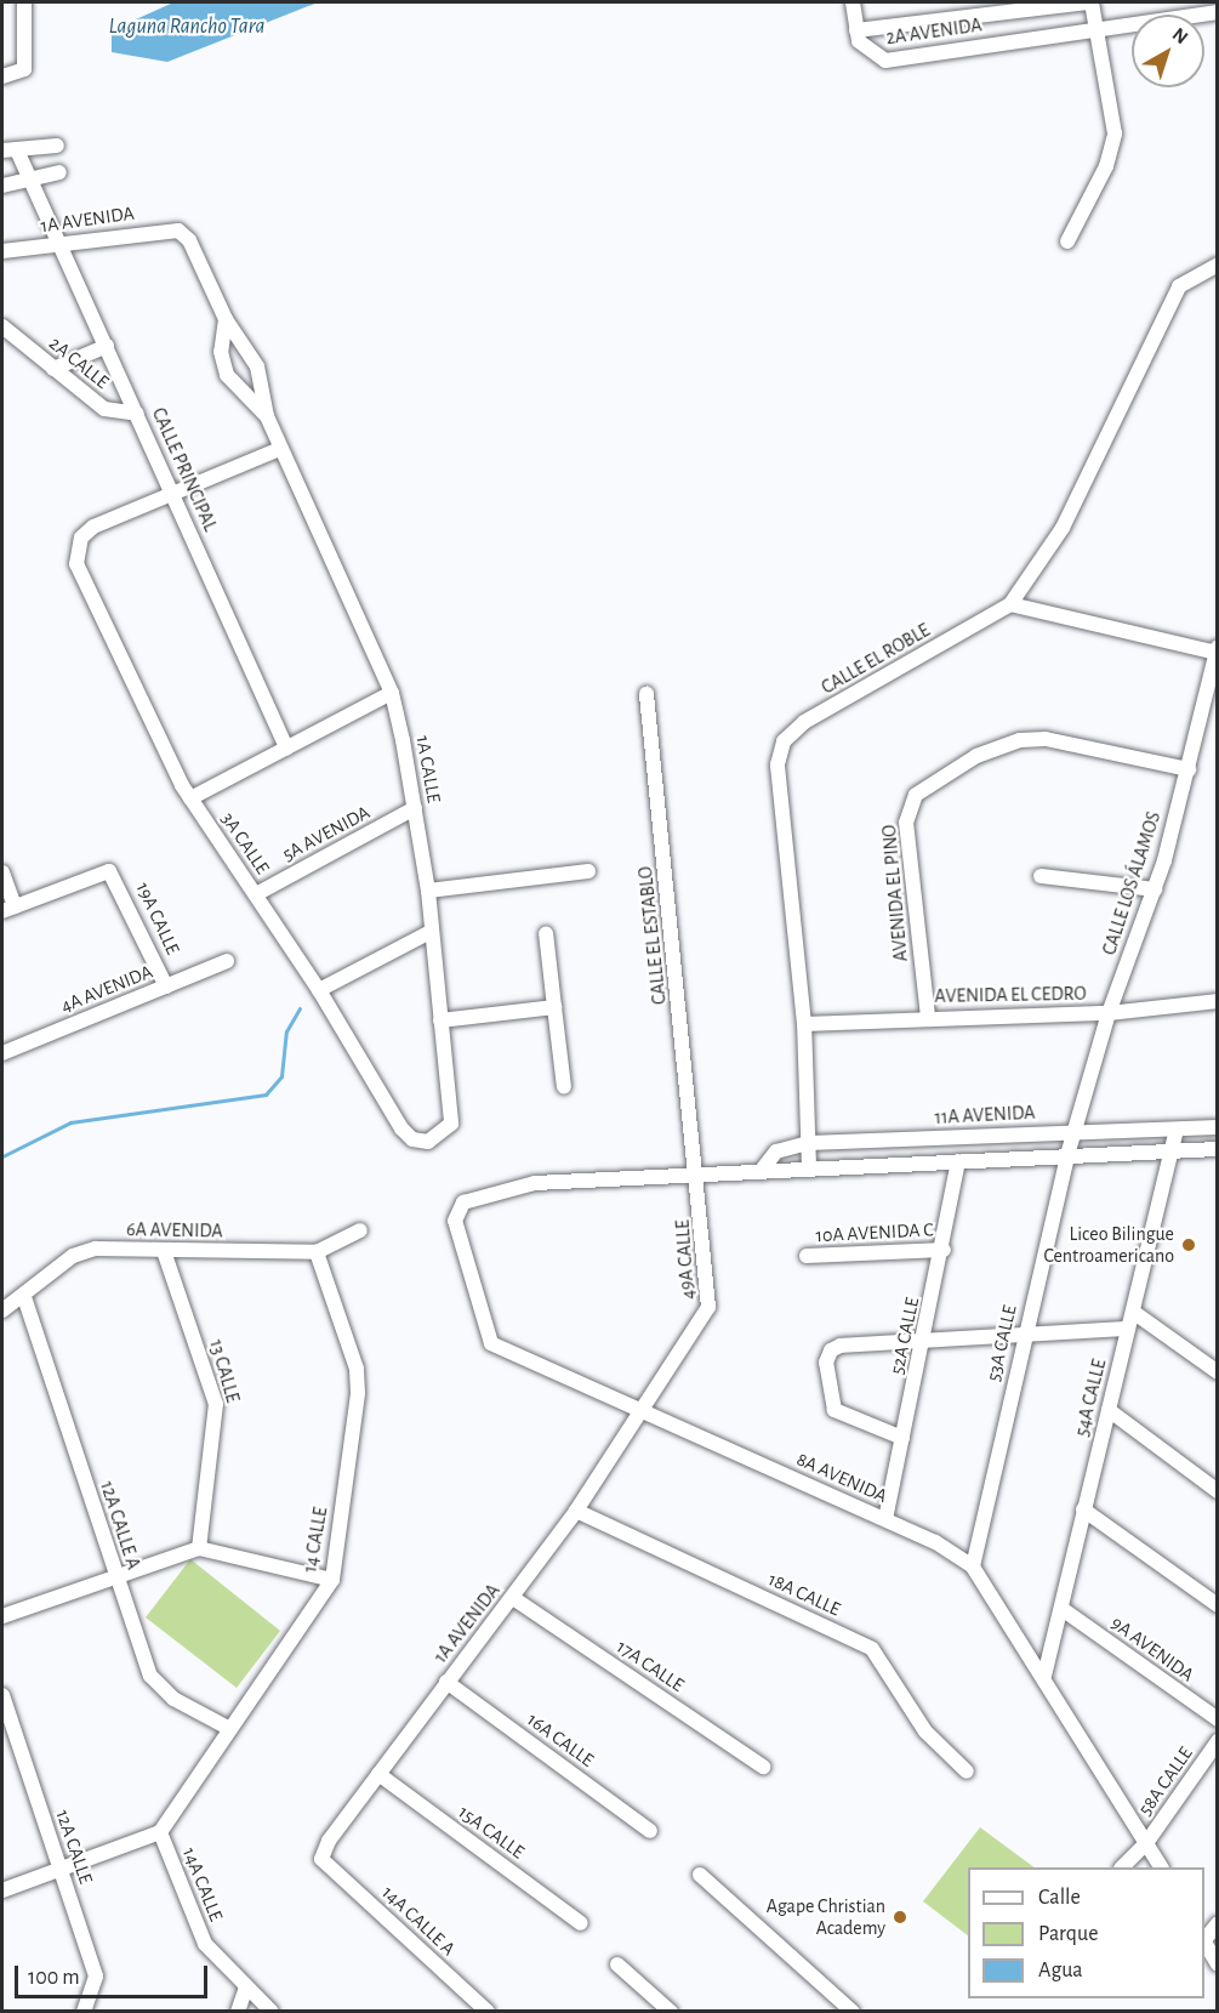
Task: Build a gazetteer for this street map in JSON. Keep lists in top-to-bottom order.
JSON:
{
  "streets": {
    "street": [
      "2A AVENIDA",
      "1A AVENIDA",
      "2A CALLE",
      "CALLE PRINCIPAL",
      "CALLE EL ROBLE",
      "1A CALLE",
      "5A AVENIDA",
      "3A CALLE",
      "CALLE LOS ÁLAMOS",
      "AVENIDA EL PINO",
      "19A CALLE",
      "CALLE EL ESTABLO",
      "4A AVENIDA",
      "AVENIDA EL CEDRO",
      "11A AVENIDA",
      "6A AVENIDA",
      "10A AVENIDA C",
      "49A CALLE",
      "52A CALLE",
      "53A CALLE",
      "13 CALLE",
      "54A CALLE",
      "8A AVENIDA",
      "12A CALLE A",
      "14 CALLE",
      "18A CALLE",
      "9A AVENIDA",
      "17A CALLE",
      "16A CALLE",
      "58A CALLE",
      "15A CALLE",
      "12A CALLE",
      "14A CALLE",
      "14A CALLE A"
    ]
  },
  "crossings": [
    ["1A AVENIDA", "CALLE PRINCIPAL"],
    ["1A AVENIDA", "1A CALLE"],
    ["1A AVENIDA", "49A CALLE"],
    ["1A AVENIDA", "8A AVENIDA"],
    ["1A AVENIDA", "18A CALLE"],
    ["1A AVENIDA", "17A CALLE"],
    ["1A AVENIDA", "16A CALLE"],
    ["1A AVENIDA", "15A CALLE"],
    ["1A AVENIDA", "14A CALLE A"],
    ["2A CALLE", "CALLE PRINCIPAL"],
    ["CALLE PRINCIPAL", "3A CALLE"],
    ["CALLE EL ROBLE", "AVENIDA EL CEDRO"],
    ["CALLE EL ROBLE", "11A AVENIDA"],
    ["1A CALLE", "5A AVENIDA"],
    ["1A CALLE", "3A CALLE"],
    ["5A AVENIDA", "3A CALLE"],
    ["CALLE LOS ÁLAMOS", "AVENIDA EL PINO"],
    ["CALLE LOS ÁLAMOS", "AVENIDA EL CEDRO"],
    ["CALLE LOS ÁLAMOS", "11A AVENIDA"],
    ["CALLE LOS ÁLAMOS", "53A CALLE"],
    ["AVENIDA EL PINO", "AVENIDA EL CEDRO"],
    ["19A CALLE", "4A AVENIDA"],
    ["CALLE EL ESTABLO", "49A CALLE"],
    ["CALLE EL ESTABLO", "8A AVENIDA"],
    ["11A AVENIDA", "53A CALLE"],
    ["11A AVENIDA", "54A CALLE"],
    ["6A AVENIDA", "13 CALLE"],
    ["6A AVENIDA", "12A CALLE A"],
    ["6A AVENIDA", "14 CALLE"],
    ["10A AVENIDA C", "52A CALLE"],
    ["49A CALLE", "8A AVENIDA"],
    ["52A CALLE", "8A AVENIDA"],
    ["53A CALLE", "8A AVENIDA"],
    ["54A CALLE", "8A AVENIDA"],
    ["54A CALLE", "9A AVENIDA"],
    ["8A AVENIDA", "58A CALLE"],
    ["12A CALLE A", "14 CALLE"],
    ["14 CALLE", "14A CALLE"]
  ],
  "water": ["Laguna Rancho Tara"],
  "places": ["Liceo Bilingue Centroamericano", "Agape Christian Academy"],
  "legend": ["Calle", "Parque", "Agua"],
  "scale_bar": "100 m",
  "north": "top right"
}
